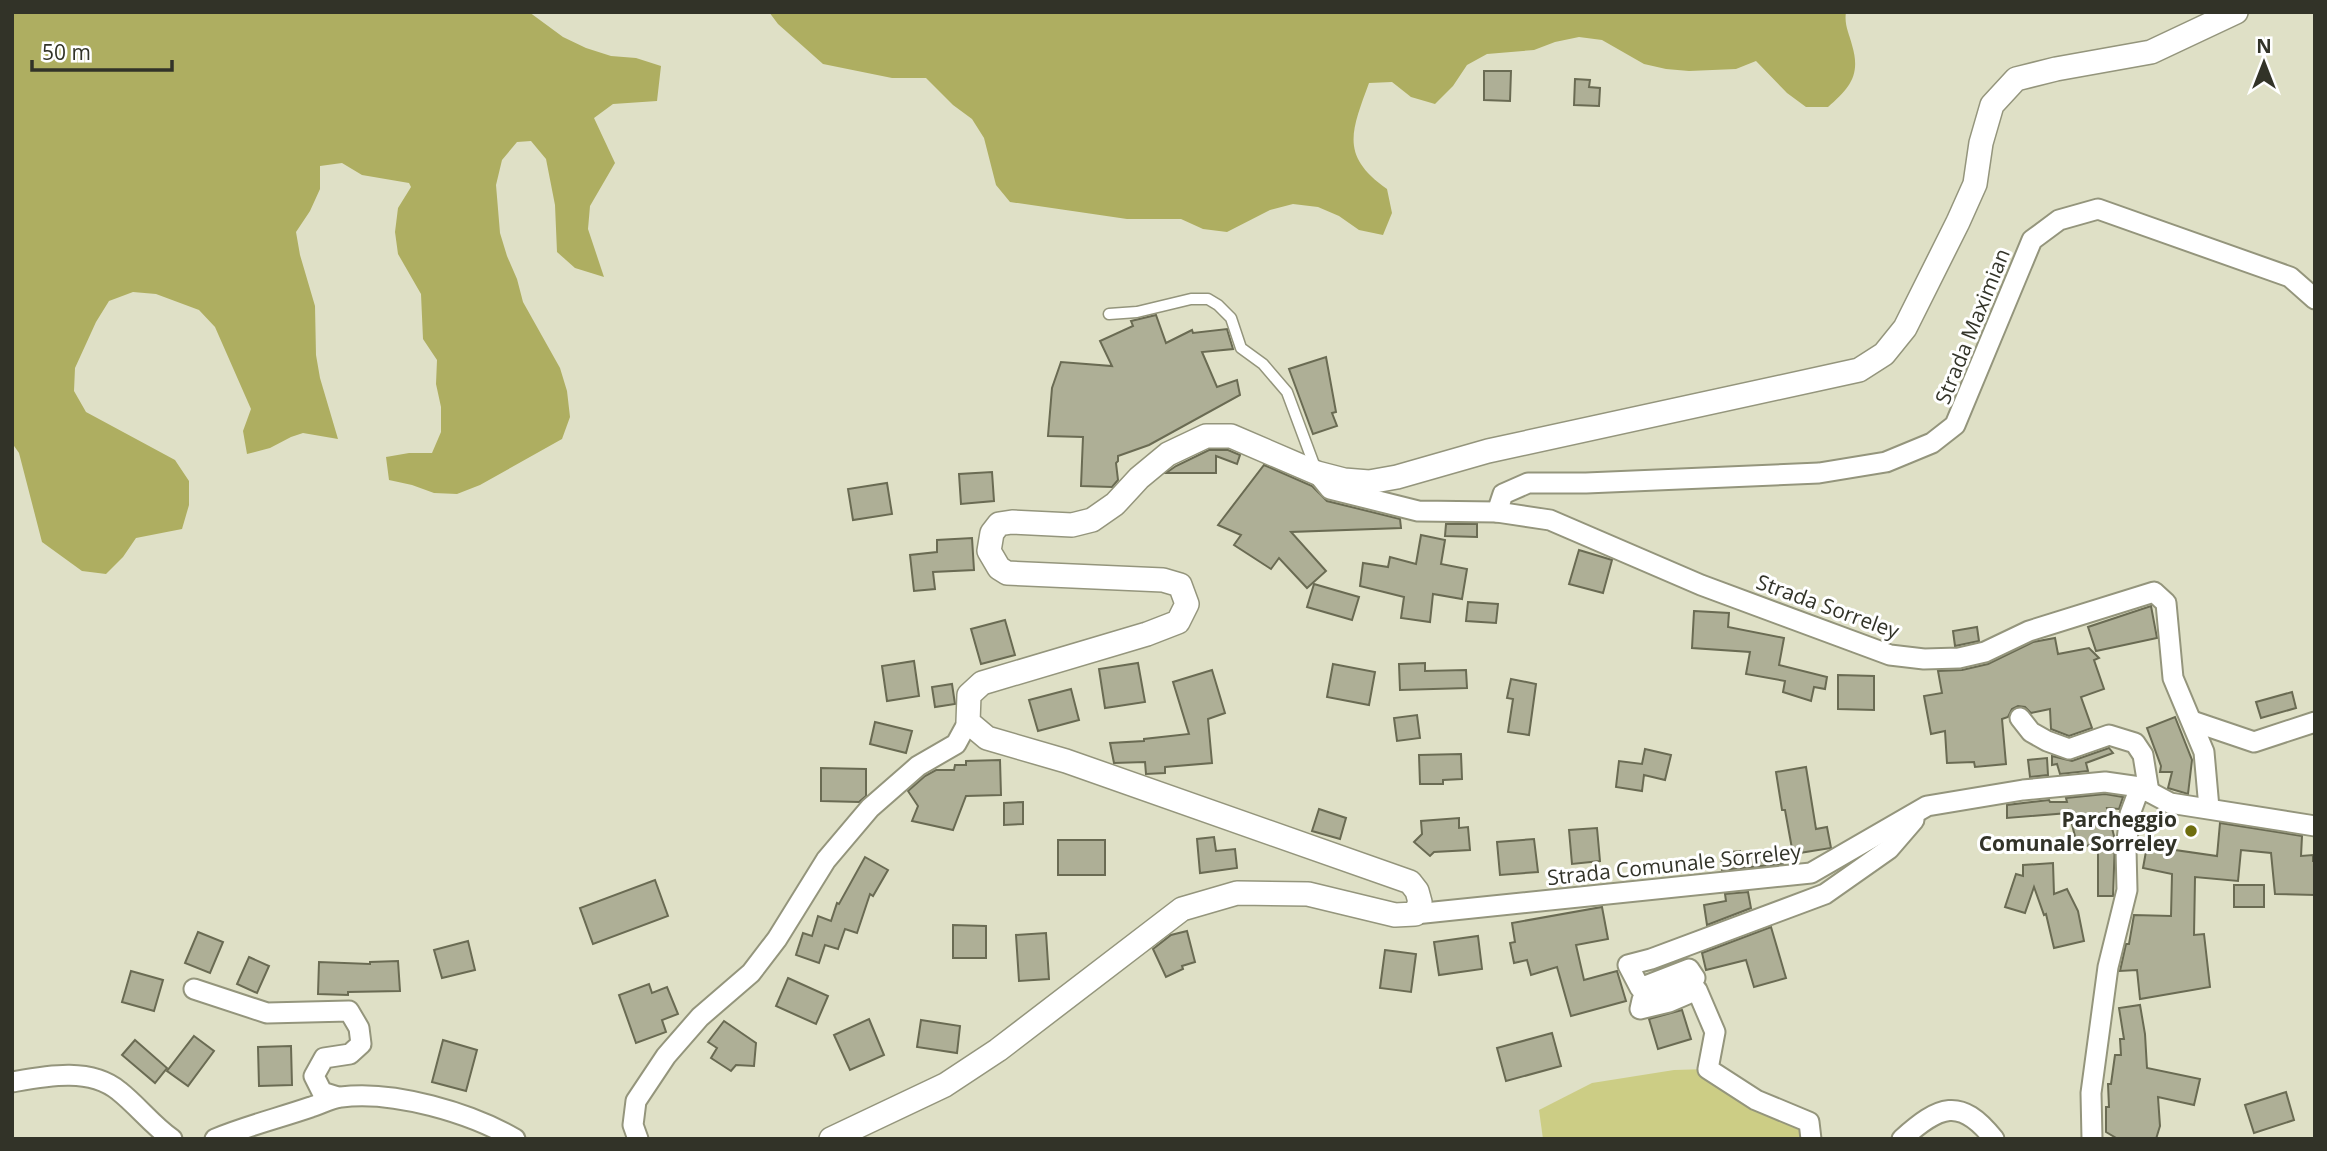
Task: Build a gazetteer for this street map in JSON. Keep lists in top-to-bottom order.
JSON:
{
  "streets": {
    "street": ["Strada Maximian", "Strada Sorreley", "Strada Comunale Sorreley"]
  },
  "crossings": [
    ["Strada Maximian", "Strada Sorreley"],
    ["Strada Sorreley", "Strada Comunale Sorreley"]
  ],
  "places": ["Parcheggio Comunale Sorreley"],
  "scale_bar": "50 m",
  "north": "top"
}
